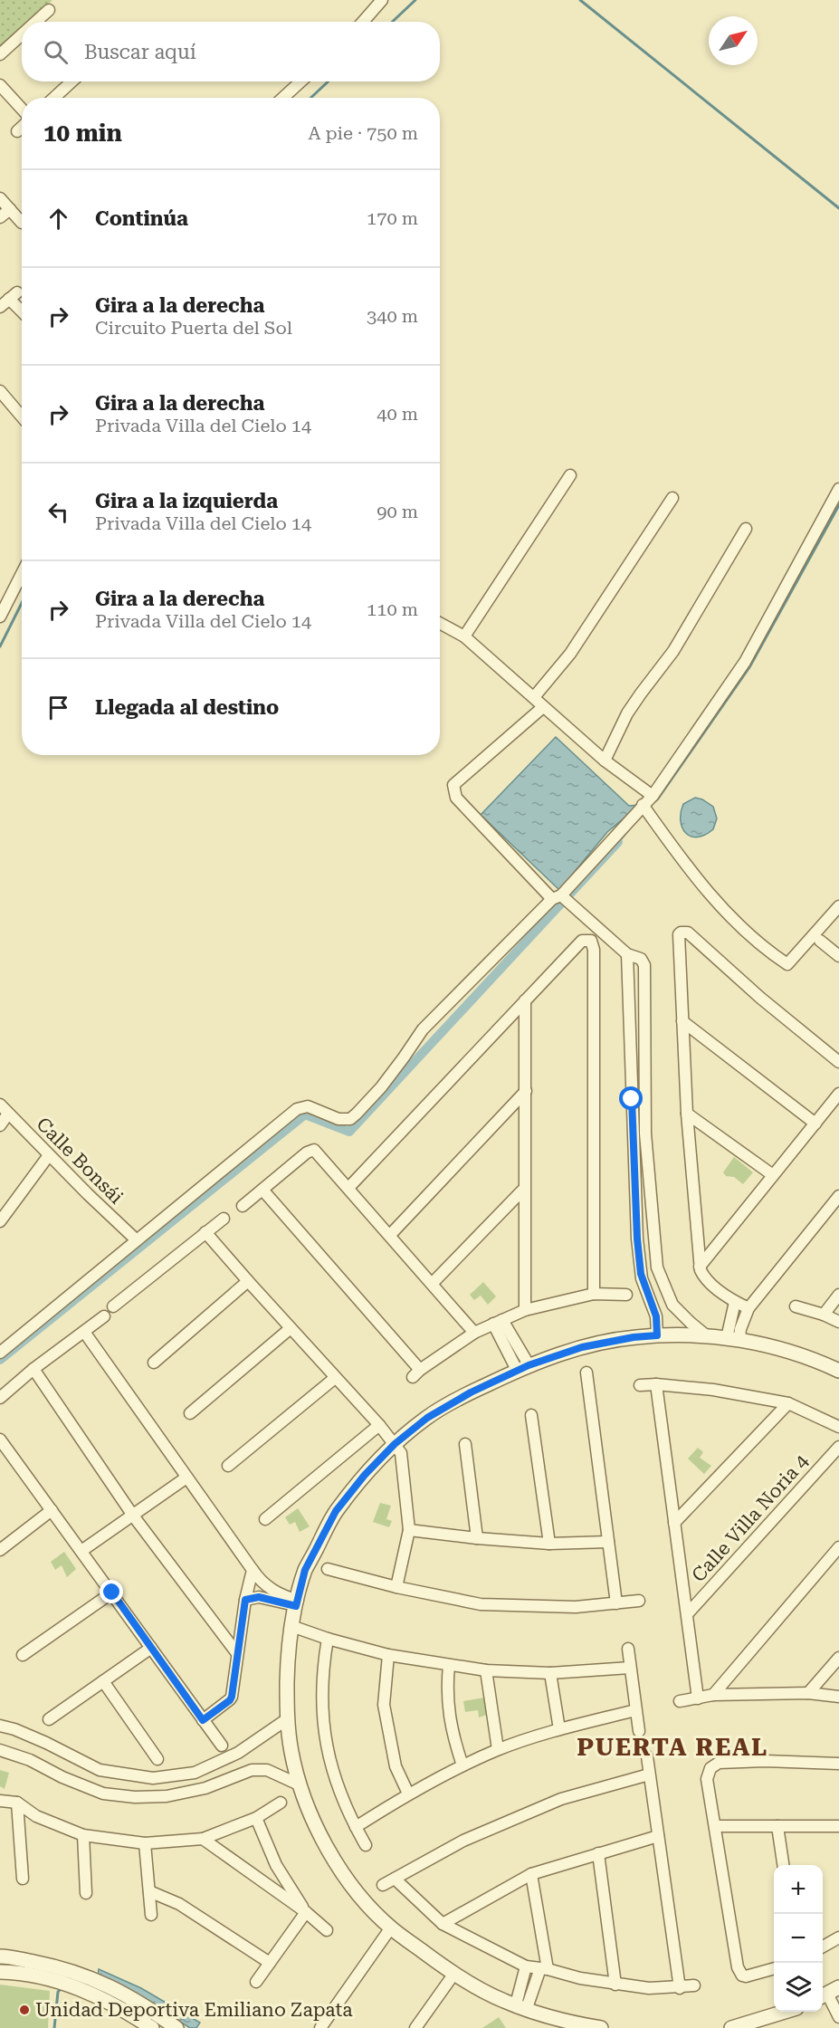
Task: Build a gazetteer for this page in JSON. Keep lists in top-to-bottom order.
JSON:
{
  "streets": {
    "street": ["Calle Bonsái", "Calle Villa Noria 4"]
  },
  "districts": ["PUERTA REAL"],
  "places": ["Unidad Deportiva Emiliano Zapata"],
  "north": "top right",
  "page": {
    "search": "Buscar aquí",
    "heading": ["10 min", "A pie · 750 m"],
    "list": [
      ["Continúa", "170 m"],
      ["Gira a la derecha", "Circuito Puerta del Sol", "340 m"],
      ["Gira a la derecha", "Privada Villa del Cielo 14", "40 m"],
      ["Gira a la izquierda", "Privada Villa del Cielo 14", "90 m"],
      ["Gira a la derecha", "Privada Villa del Cielo 14", "110 m"],
      "Llegada al destino"
    ],
    "map_buttons": ["+", "−"]
  }
}
